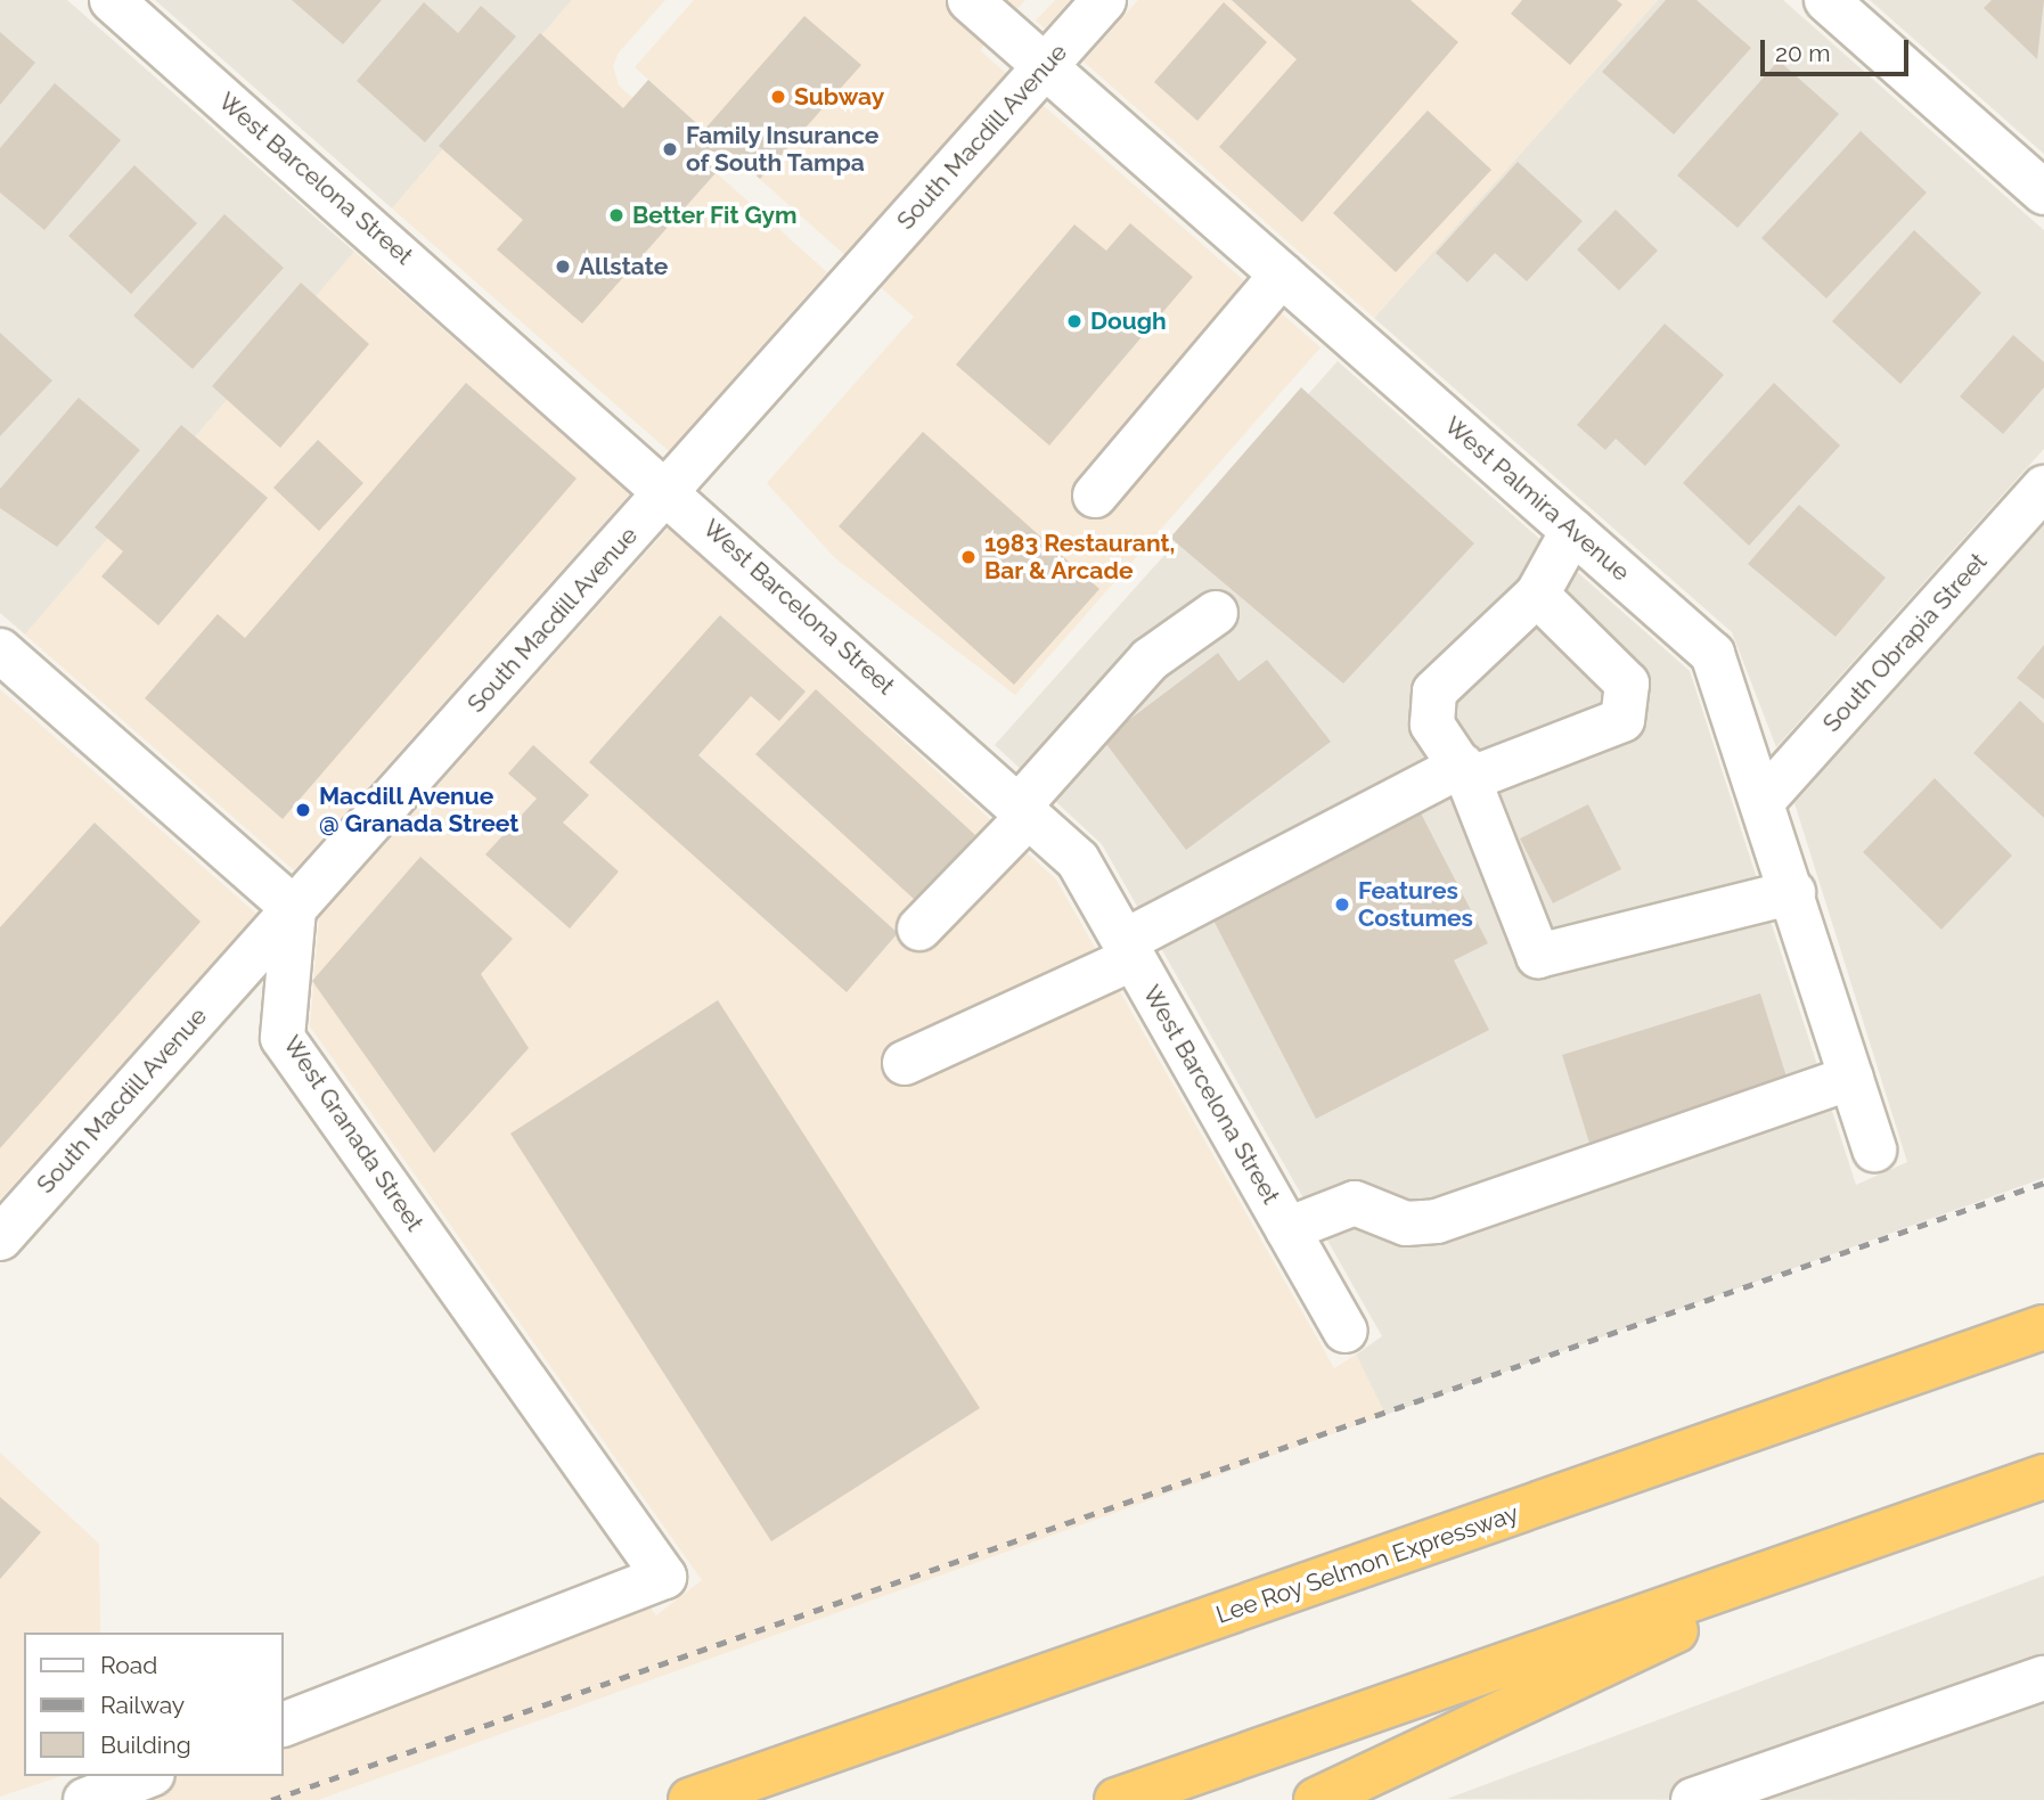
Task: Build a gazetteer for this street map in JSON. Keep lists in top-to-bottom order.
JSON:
{
  "streets": {
    "highway": ["Lee Roy Selmon Expressway"],
    "street": [
      "South Macdill Avenue",
      "West Barcelona Street",
      "West Palmira Avenue",
      "South Obrapia Street",
      "West Granada Street"
    ]
  },
  "crossings": [
    ["South Macdill Avenue", "West Barcelona Street"],
    ["South Macdill Avenue", "West Palmira Avenue"],
    ["South Macdill Avenue", "West Granada Street"],
    ["West Palmira Avenue", "South Obrapia Street"]
  ],
  "places": [
    "Subway",
    "Family Insurance of South Tampa",
    "Better Fit Gym",
    "Allstate",
    "Dough",
    "1983 Restaurant, Bar & Arcade",
    "Macdill Avenue @ Granada Street",
    "Features Costumes"
  ],
  "legend": ["Road", "Railway", "Building"],
  "scale_bar": "20 m"
}
